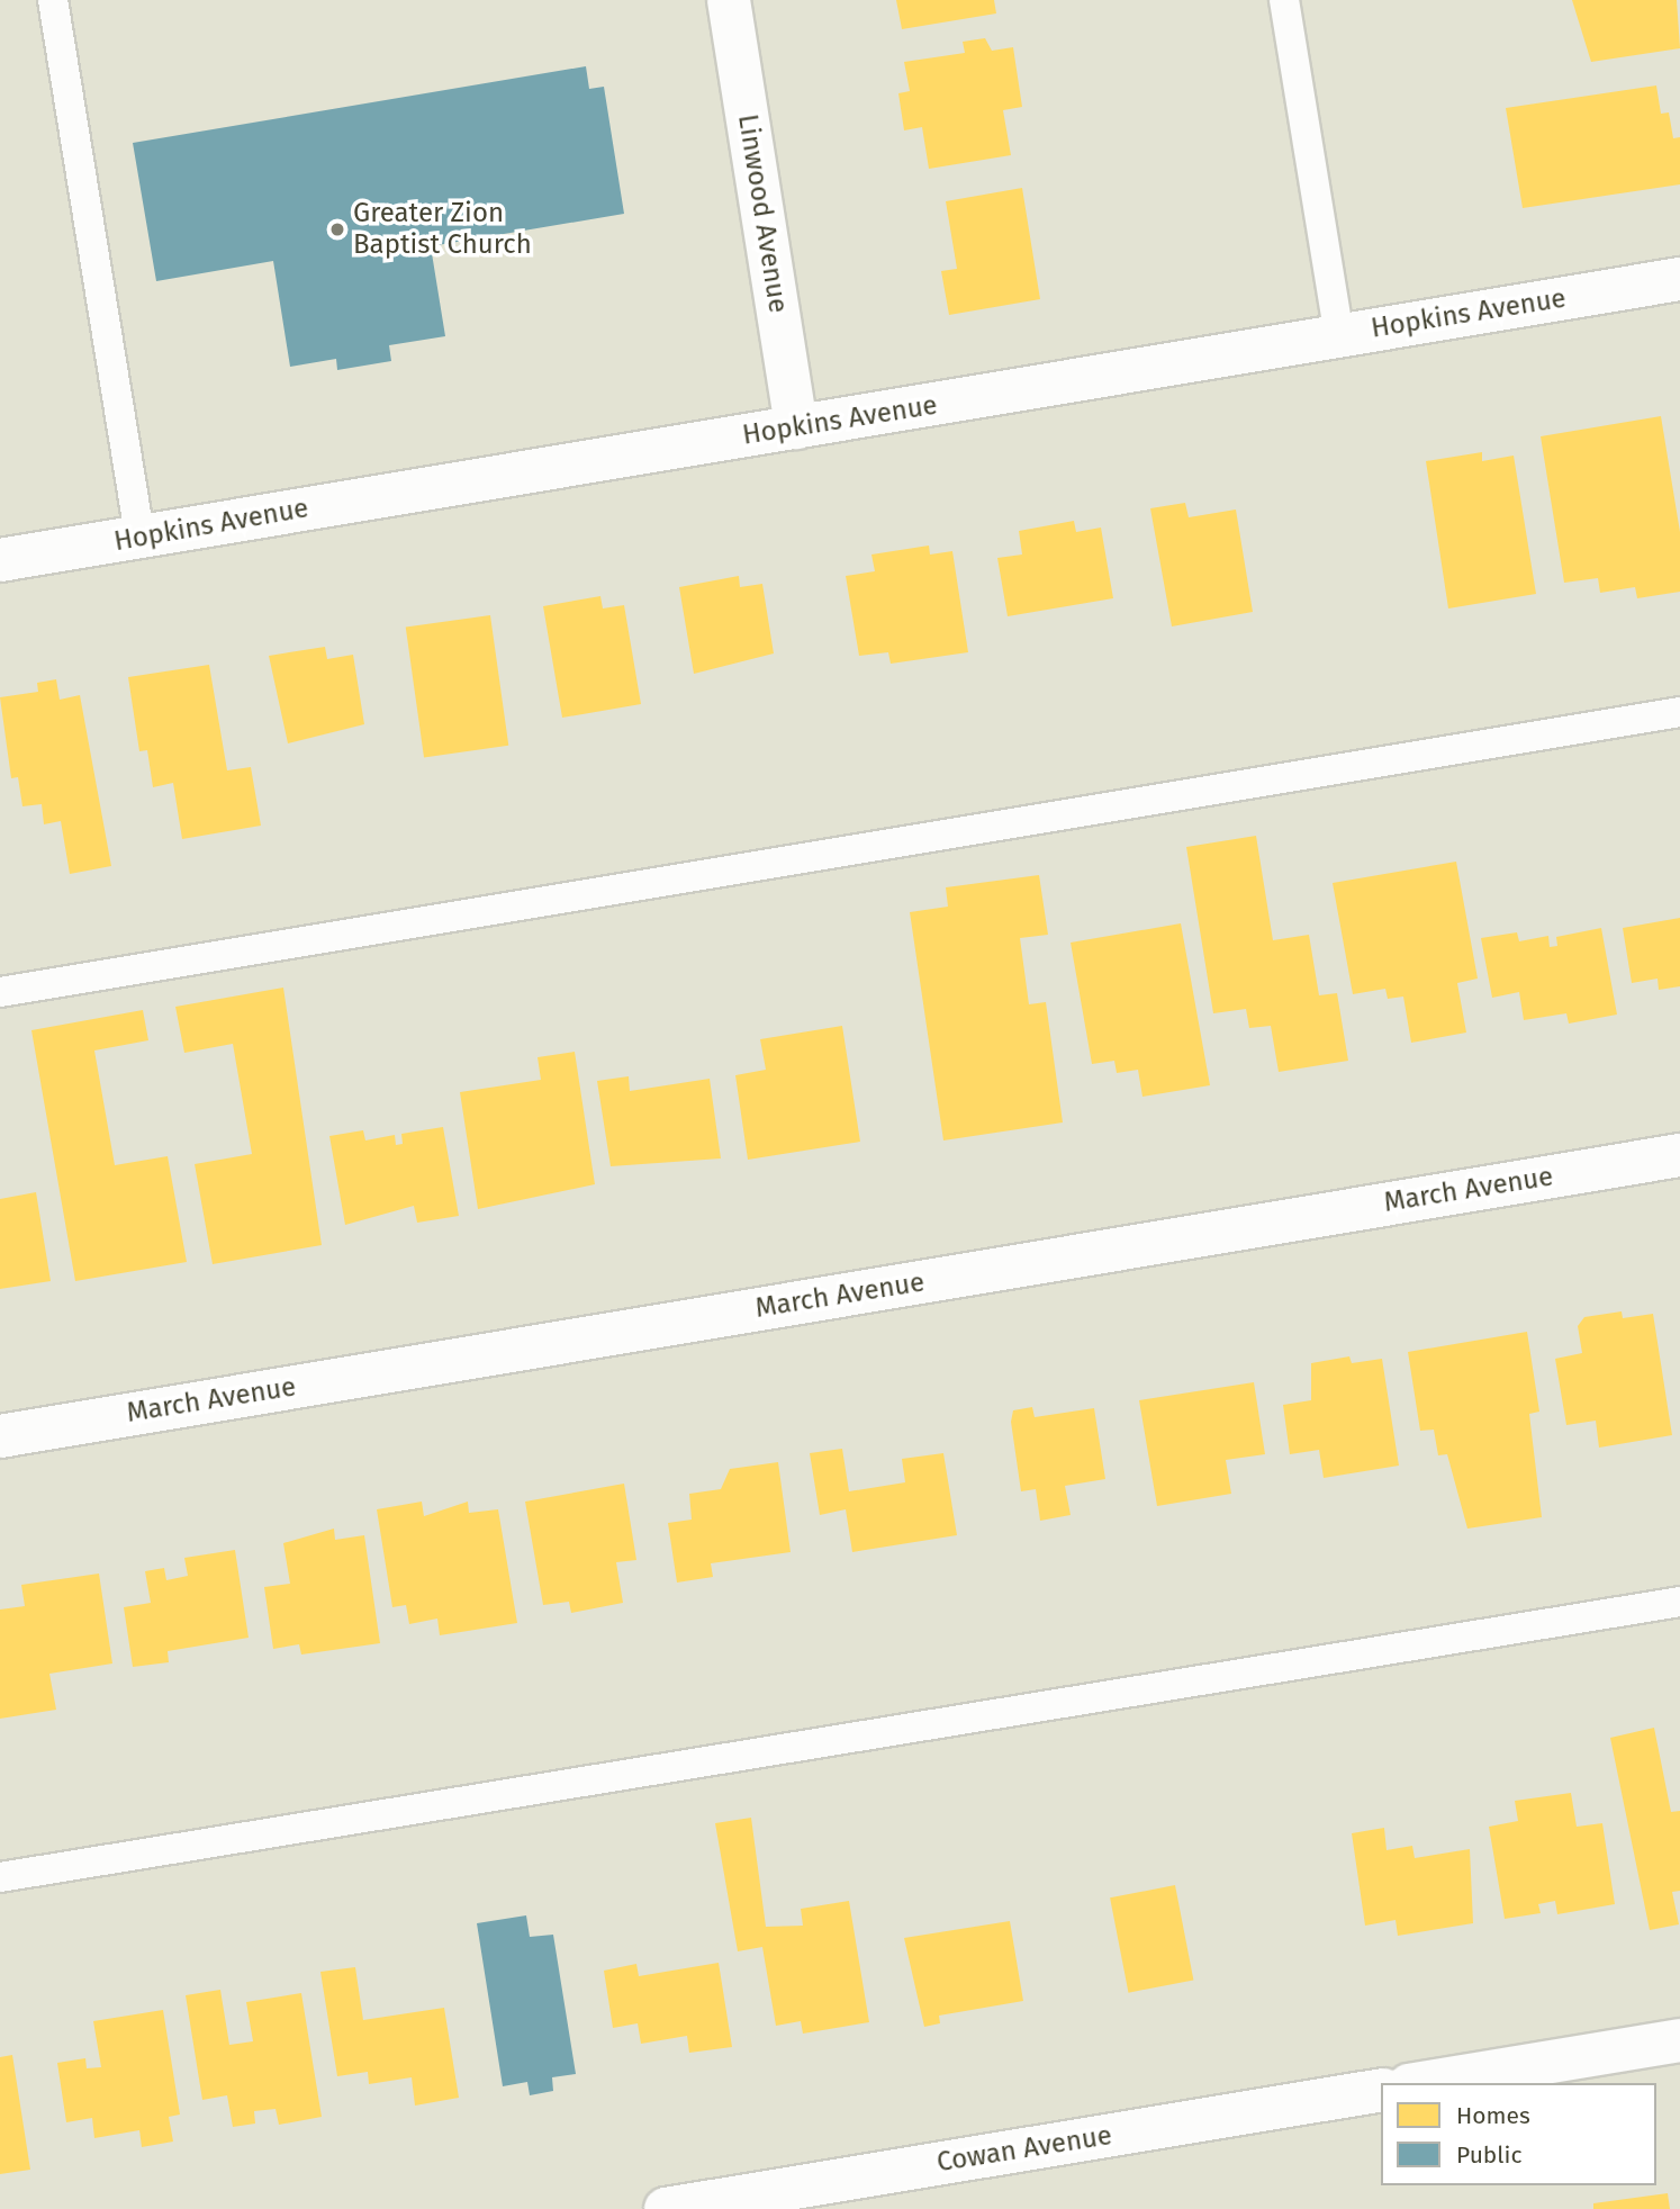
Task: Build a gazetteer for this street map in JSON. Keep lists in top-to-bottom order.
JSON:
{
  "streets": {
    "street": [
      "Linwood Avenue",
      "Hopkins Avenue",
      "March Avenue",
      "Cowan Avenue"
    ]
  },
  "crossings": [
    ["Linwood Avenue", "Hopkins Avenue"]
  ],
  "places": ["Greater Zion Baptist Church"],
  "legend": ["Homes", "Public"]
}
